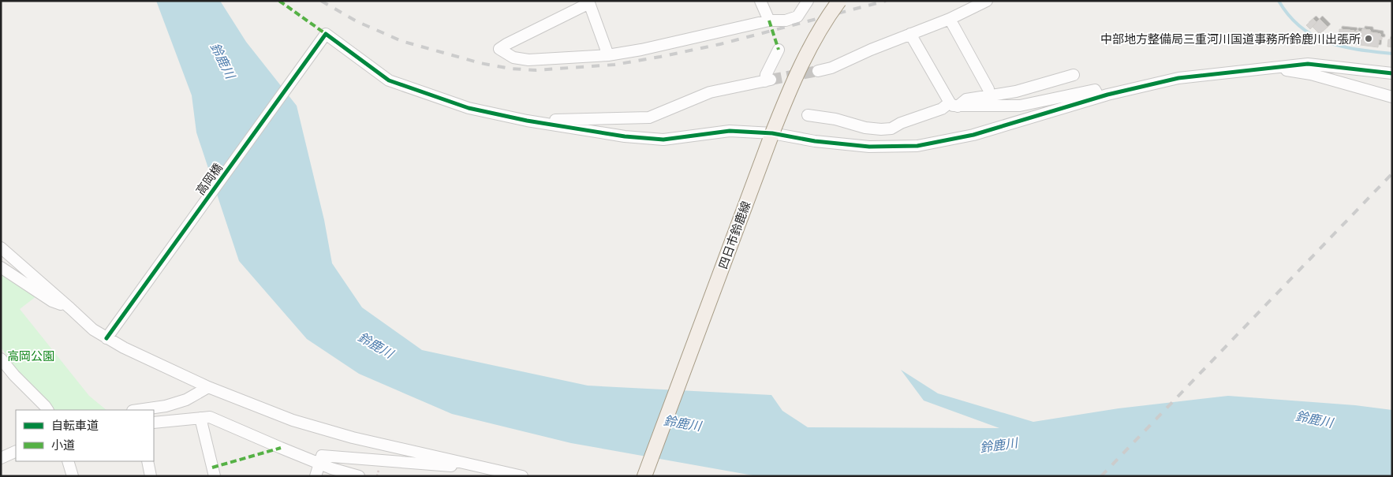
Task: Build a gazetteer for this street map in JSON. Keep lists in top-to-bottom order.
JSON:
{
  "streets": {
    "main road": ["四日市鈴鹿線"],
    "street": ["高岡橋"]
  },
  "water": ["鈴鹿川"],
  "parks": ["高岡公園"],
  "places": ["中部地方整備局三重河川国道事務所鈴鹿川出張所"],
  "legend": ["自転車道", "小道"]
}
